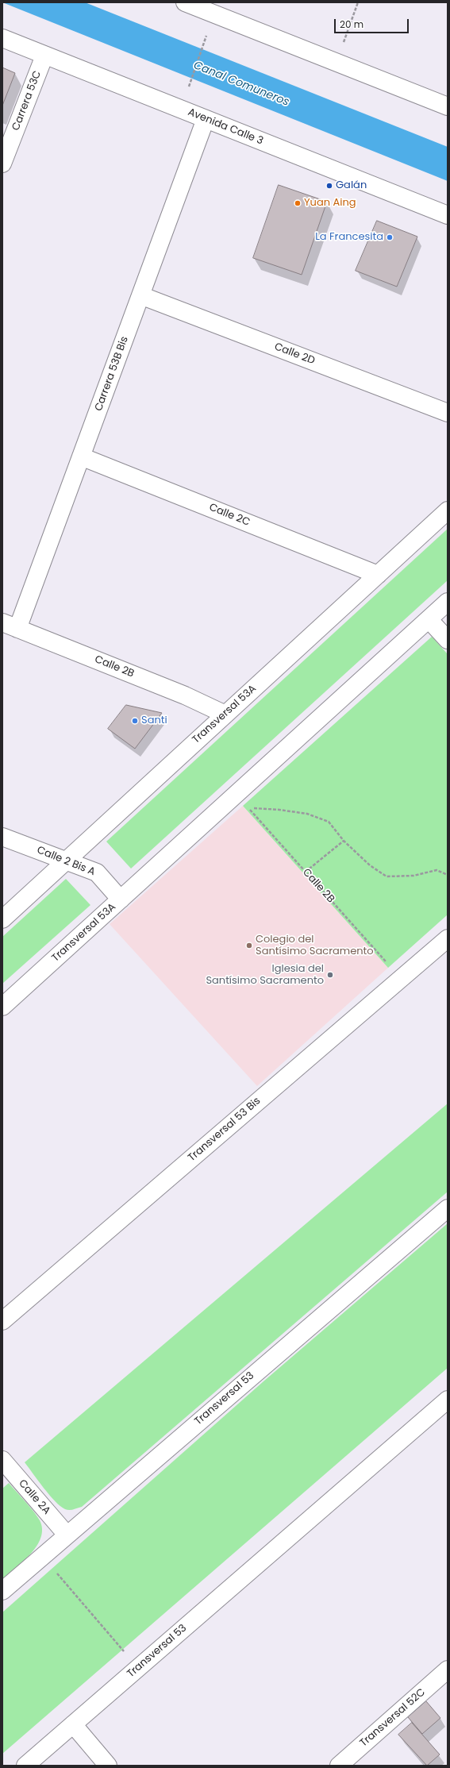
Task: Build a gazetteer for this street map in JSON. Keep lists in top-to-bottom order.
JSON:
{
  "streets": {
    "street": [
      "Carrera 53C",
      "Avenida Calle 3",
      "Calle 2D",
      "Carrera 53B Bis",
      "Calle 2C",
      "Calle 2B",
      "Transversal 53A",
      "Calle 2 Bis A",
      "Transversal 53 Bis",
      "Transversal 53",
      "Calle 2A",
      "Transversal 52C"
    ]
  },
  "crossings": [
    ["Carrera 53C", "Avenida Calle 3"],
    ["Avenida Calle 3", "Carrera 53B Bis"],
    ["Calle 2D", "Carrera 53B Bis"],
    ["Carrera 53B Bis", "Calle 2C"],
    ["Carrera 53B Bis", "Calle 2B"],
    ["Calle 2C", "Transversal 53A"],
    ["Calle 2B", "Transversal 53A"],
    ["Calle 2B", "Transversal 53 Bis"],
    ["Transversal 53A", "Calle 2 Bis A"],
    ["Transversal 53", "Calle 2A"]
  ],
  "water": ["Canal Comuneros"],
  "places": [
    "Galán",
    "Yuan Aing",
    "La Francesita",
    "Santi",
    "Colegio del Santísimo Sacramento",
    "Iglesia del Santísimo Sacramento"
  ],
  "scale_bar": "20 m"
}
